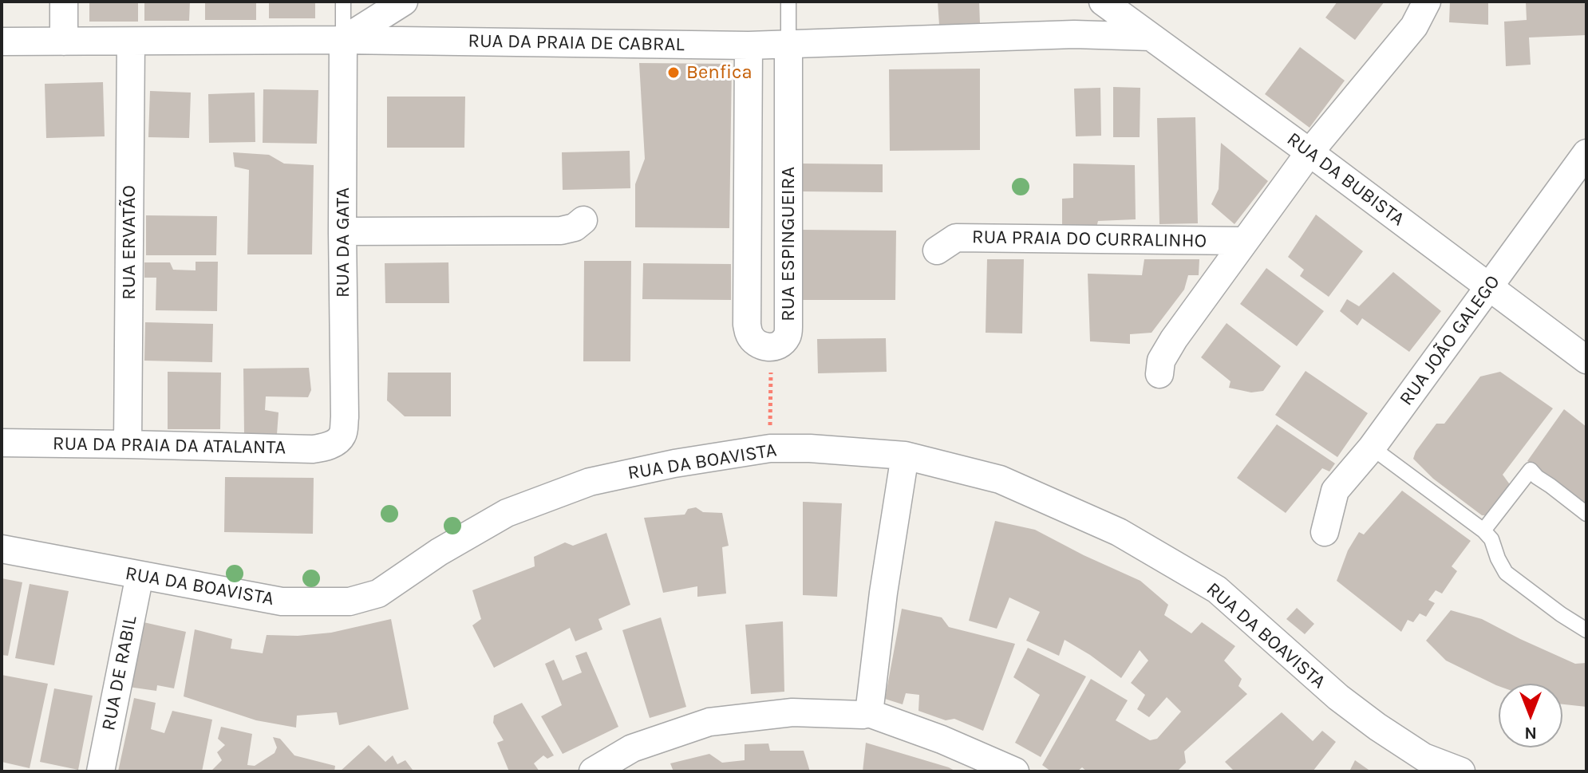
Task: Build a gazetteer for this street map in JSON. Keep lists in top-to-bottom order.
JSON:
{
  "streets": {
    "street": [
      "RUA DA PRAIA DE CABRAL",
      "RUA DA BUBISTA",
      "RUA PRAIA DO CURRALINHO",
      "RUA ERVATÃO",
      "RUA DA GATA",
      "RUA ESPINGUEIRA",
      "RUA JOÃO GALEGO",
      "RUA DA PRAIA DA ATALANTA",
      "RUA DA BOAVISTA",
      "RUA DE RABIL"
    ]
  },
  "crossings": [
    ["RUA DA PRAIA DE CABRAL", "RUA DA BUBISTA"],
    ["RUA DA PRAIA DE CABRAL", "RUA ERVATÃO"],
    ["RUA DA PRAIA DE CABRAL", "RUA DA GATA"],
    ["RUA DA PRAIA DE CABRAL", "RUA ESPINGUEIRA"],
    ["RUA DA BUBISTA", "RUA JOÃO GALEGO"],
    ["RUA ERVATÃO", "RUA DA PRAIA DA ATALANTA"],
    ["RUA DA GATA", "RUA DA PRAIA DA ATALANTA"],
    ["RUA DA BOAVISTA", "RUA DE RABIL"]
  ],
  "places": ["Benfica"],
  "north": "bottom"
}
